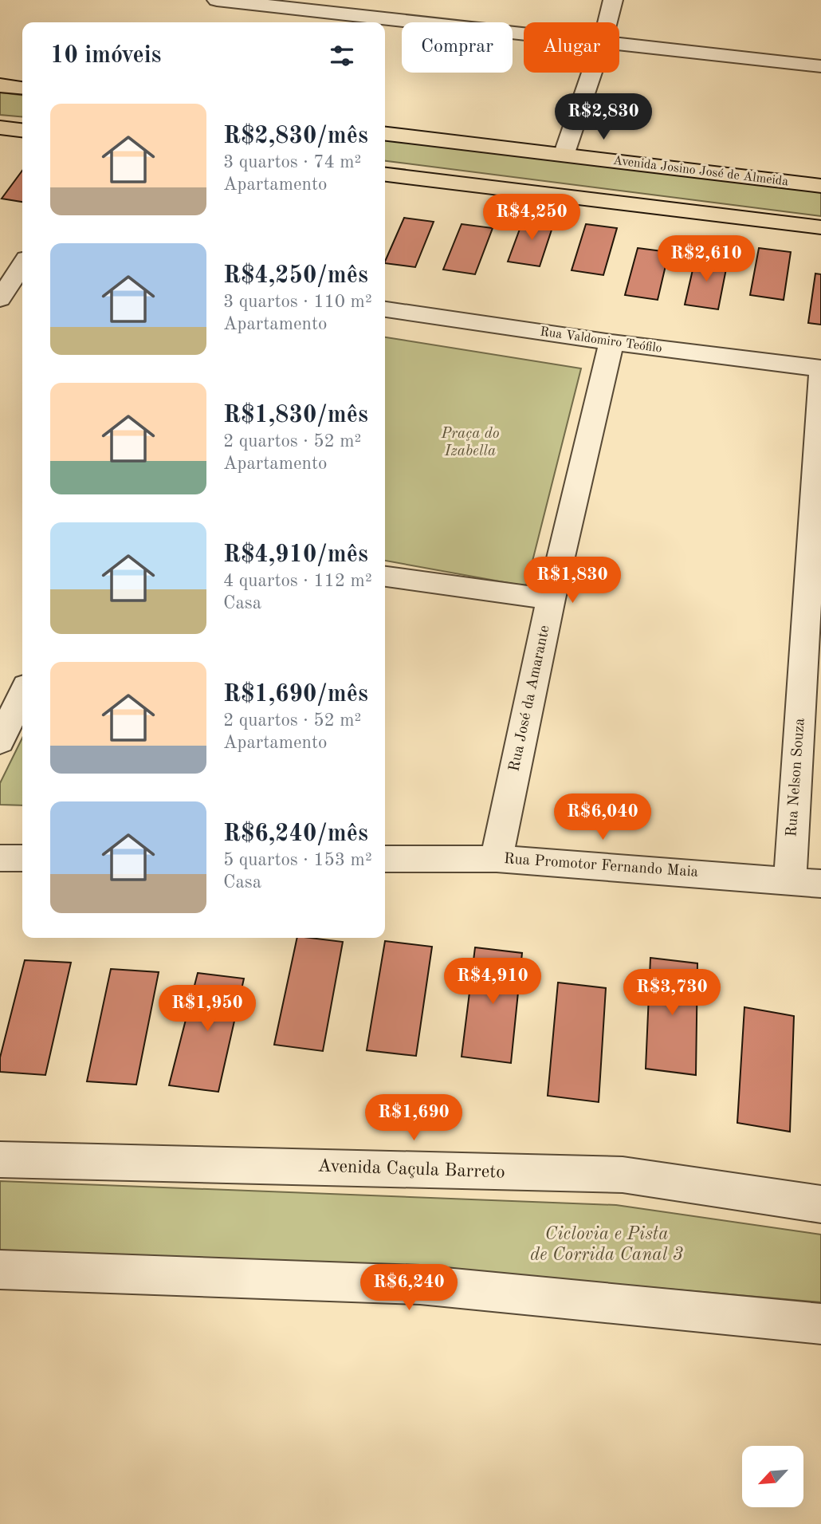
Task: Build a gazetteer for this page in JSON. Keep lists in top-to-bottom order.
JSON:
{
  "streets": {
    "main road": ["Avenida Josino José de Almeida"],
    "street": [
      "Rua Valdomiro Teófilo",
      "Rua José da Amarante",
      "Rua Nelson Souza",
      "Rua Promotor Fernando Maia",
      "Avenida Caçula Barreto"
    ]
  },
  "crossings": [
    ["Rua Valdomiro Teófilo", "Rua José da Amarante"],
    ["Rua José da Amarante", "Rua Promotor Fernando Maia"],
    ["Rua Nelson Souza", "Rua Promotor Fernando Maia"]
  ],
  "parks": ["Praça do Izabella", "Ciclovia e Pista de Corrida Canal 3"],
  "north": "bottom left",
  "page": {
    "chip": ["Comprar", "Alugar"],
    "heading": "10 imóveis",
    "list": [
      {
        "name": "R$2,830/mês",
        "note": "3 quartos · 74 m² · Apartamento"
      },
      {
        "name": "R$4,250/mês",
        "note": "3 quartos · 110 m² · Apartamento"
      },
      {
        "name": "R$1,830/mês",
        "note": "2 quartos · 52 m² · Apartamento"
      },
      {
        "name": "R$4,910/mês",
        "note": "4 quartos · 112 m² · Casa"
      },
      {
        "name": "R$1,690/mês",
        "note": "2 quartos · 52 m² · Apartamento"
      },
      {
        "name": "R$6,240/mês",
        "note": "5 quartos · 153 m² · Casa"
      }
    ],
    "price": [
      "R$2,830",
      "R$4,250",
      "R$2,610",
      "R$1,830",
      "R$6,040",
      "R$4,910",
      "R$3,730",
      "R$1,950",
      "R$1,690",
      "R$6,240"
    ]
  }
}
